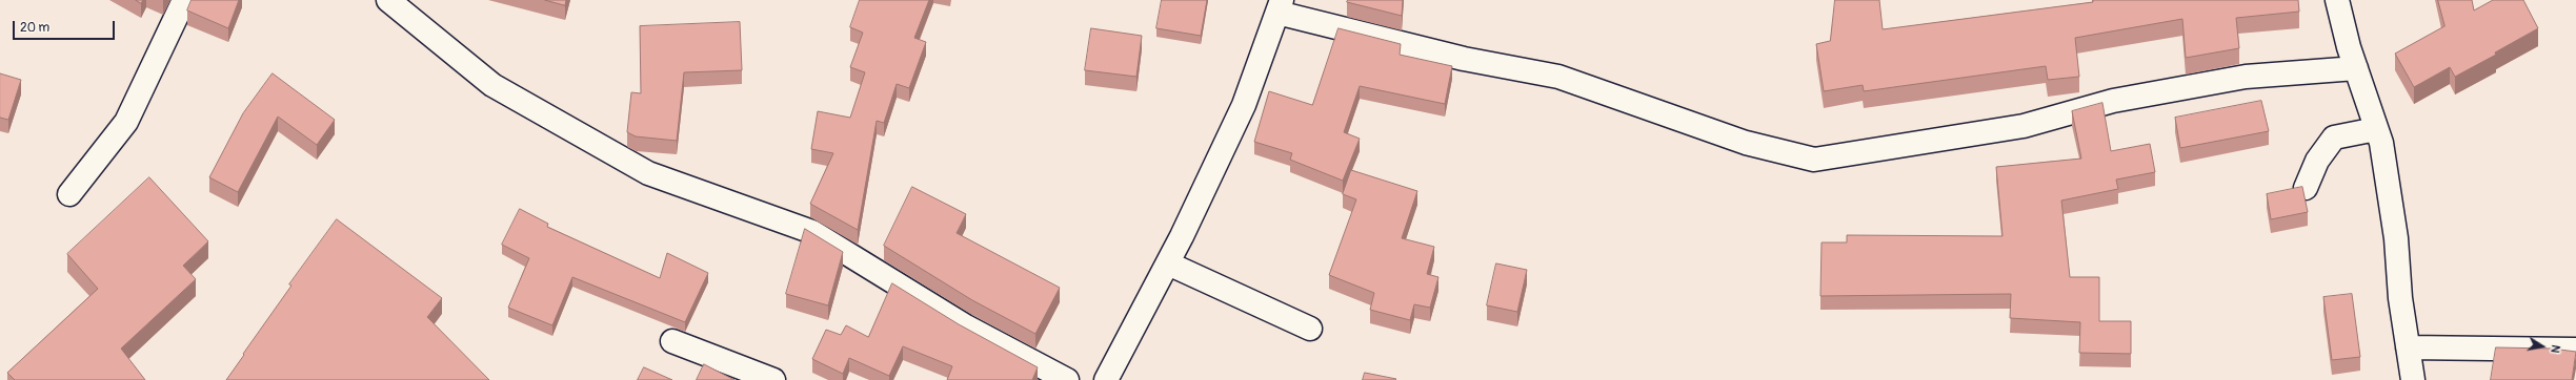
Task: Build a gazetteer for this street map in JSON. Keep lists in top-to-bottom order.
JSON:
{
  "scale_bar": "20 m",
  "north": "right"
}
